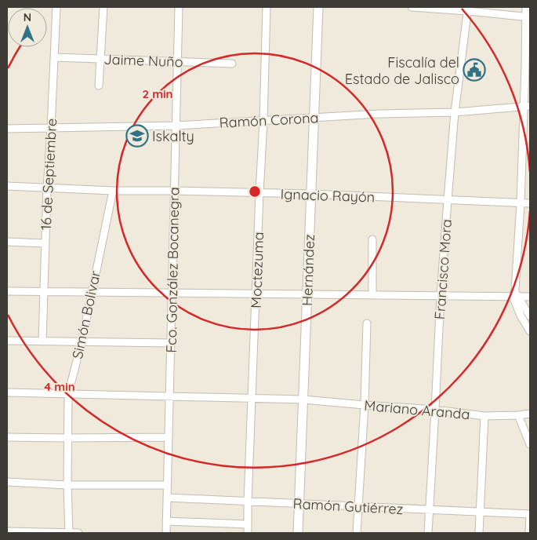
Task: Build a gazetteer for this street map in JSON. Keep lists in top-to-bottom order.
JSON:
{
  "streets": {
    "street": [
      "Jaime Nuño",
      "Ramón Corona",
      "16 de Septiembre",
      "Ignacio Rayón",
      "Francisco Mora",
      "Fco. González Bocanegra",
      "Moctezuma",
      "Hernández",
      "Simón Bolivar",
      "Mariano Aranda",
      "Ramón Gutiérrez"
    ]
  },
  "crossings": [
    ["Jaime Nuño", "16 de Septiembre"],
    ["Jaime Nuño", "Fco. González Bocanegra"],
    ["Ramón Corona", "16 de Septiembre"],
    ["Ramón Corona", "Francisco Mora"],
    ["Ramón Corona", "Fco. González Bocanegra"],
    ["Ramón Corona", "Moctezuma"],
    ["Ramón Corona", "Hernández"],
    ["16 de Septiembre", "Ignacio Rayón"],
    ["Ignacio Rayón", "Francisco Mora"],
    ["Ignacio Rayón", "Fco. González Bocanegra"],
    ["Ignacio Rayón", "Moctezuma"],
    ["Ignacio Rayón", "Hernández"],
    ["Ignacio Rayón", "Simón Bolivar"],
    ["Francisco Mora", "Mariano Aranda"],
    ["Francisco Mora", "Ramón Gutiérrez"],
    ["Fco. González Bocanegra", "Mariano Aranda"],
    ["Fco. González Bocanegra", "Ramón Gutiérrez"],
    ["Moctezuma", "Mariano Aranda"],
    ["Moctezuma", "Ramón Gutiérrez"],
    ["Hernández", "Mariano Aranda"],
    ["Hernández", "Ramón Gutiérrez"],
    ["Simón Bolivar", "Mariano Aranda"]
  ],
  "places": {
    "public building": ["Fiscalía del Estado de Jalisco"],
    "school or university": ["Iskalty"]
  },
  "north": "top",
  "rings": ["2 min", "4 min"]
}
